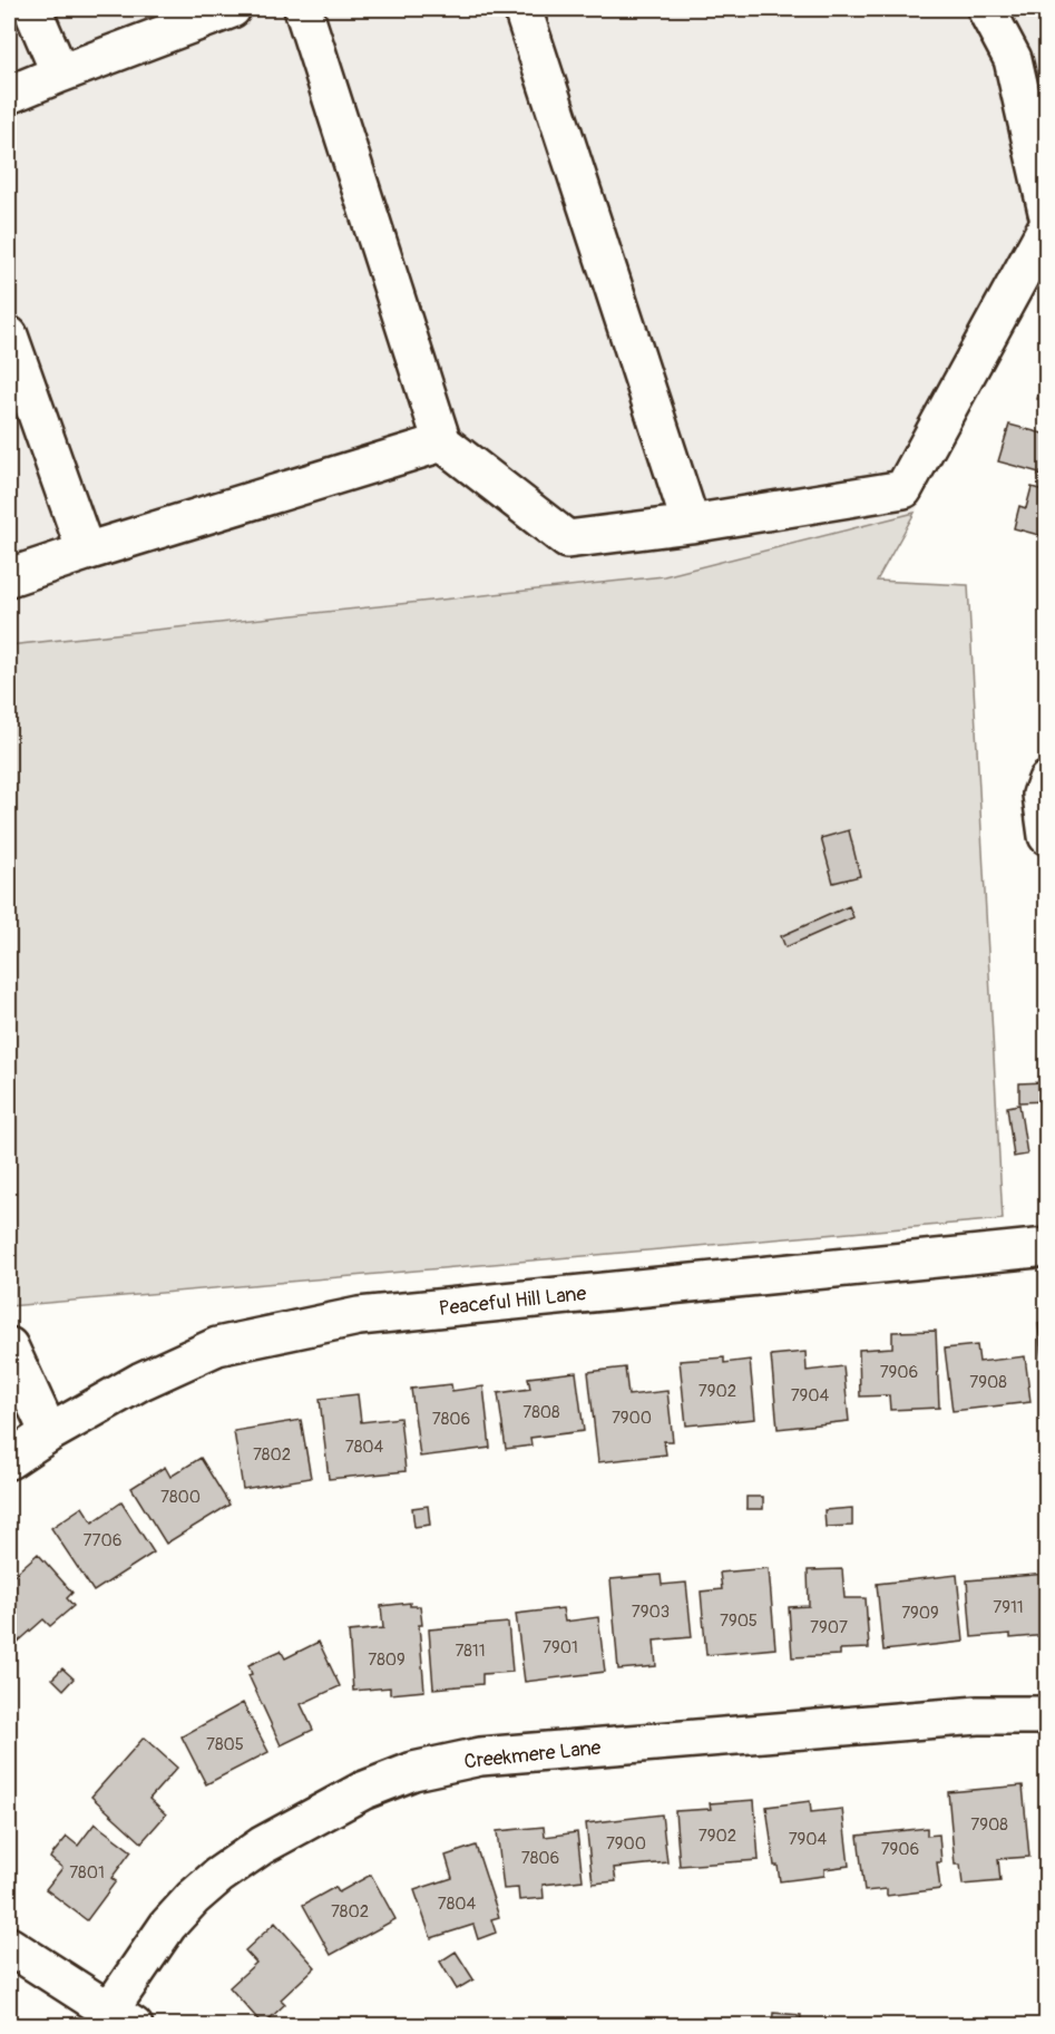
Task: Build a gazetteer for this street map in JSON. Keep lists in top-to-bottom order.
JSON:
{
  "streets": {
    "street": ["Peaceful Hill Lane", "Creekmere Lane"]
  },
  "house_numbers": [
    "7906",
    "7908",
    "7902",
    "7904",
    "7808",
    "7900",
    "7806",
    "7804",
    "7802",
    "7800",
    "7706",
    "7911",
    "7903",
    "7909",
    "7905",
    "7907",
    "7901",
    "7811",
    "7809",
    "7805",
    "7908",
    "7902",
    "7904",
    "7900",
    "7906",
    "7806",
    "7801",
    "7804",
    "7802"
  ]
}
